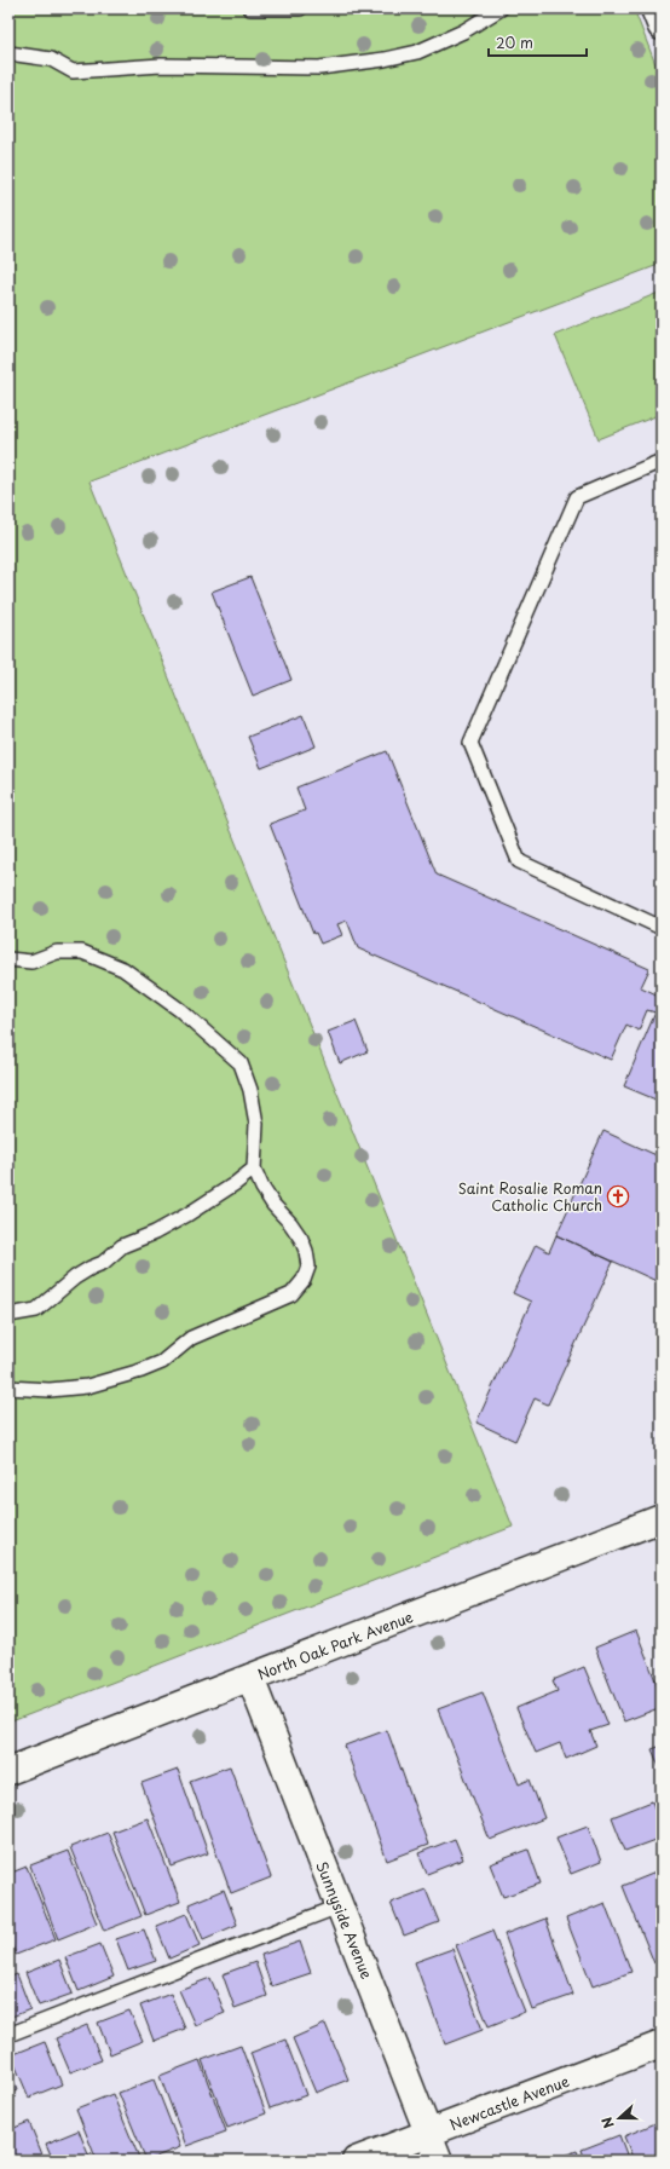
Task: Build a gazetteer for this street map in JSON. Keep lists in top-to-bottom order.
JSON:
{
  "streets": {
    "street": ["North Oak Park Avenue", "Sunnyside Avenue", "Newcastle Avenue"]
  },
  "crossings": [
    ["North Oak Park Avenue", "Sunnyside Avenue"],
    ["Sunnyside Avenue", "Newcastle Avenue"]
  ],
  "places": {
    "church": ["Saint Rosalie Roman Catholic Church"]
  },
  "scale_bar": "20 m",
  "north": "left"
}
